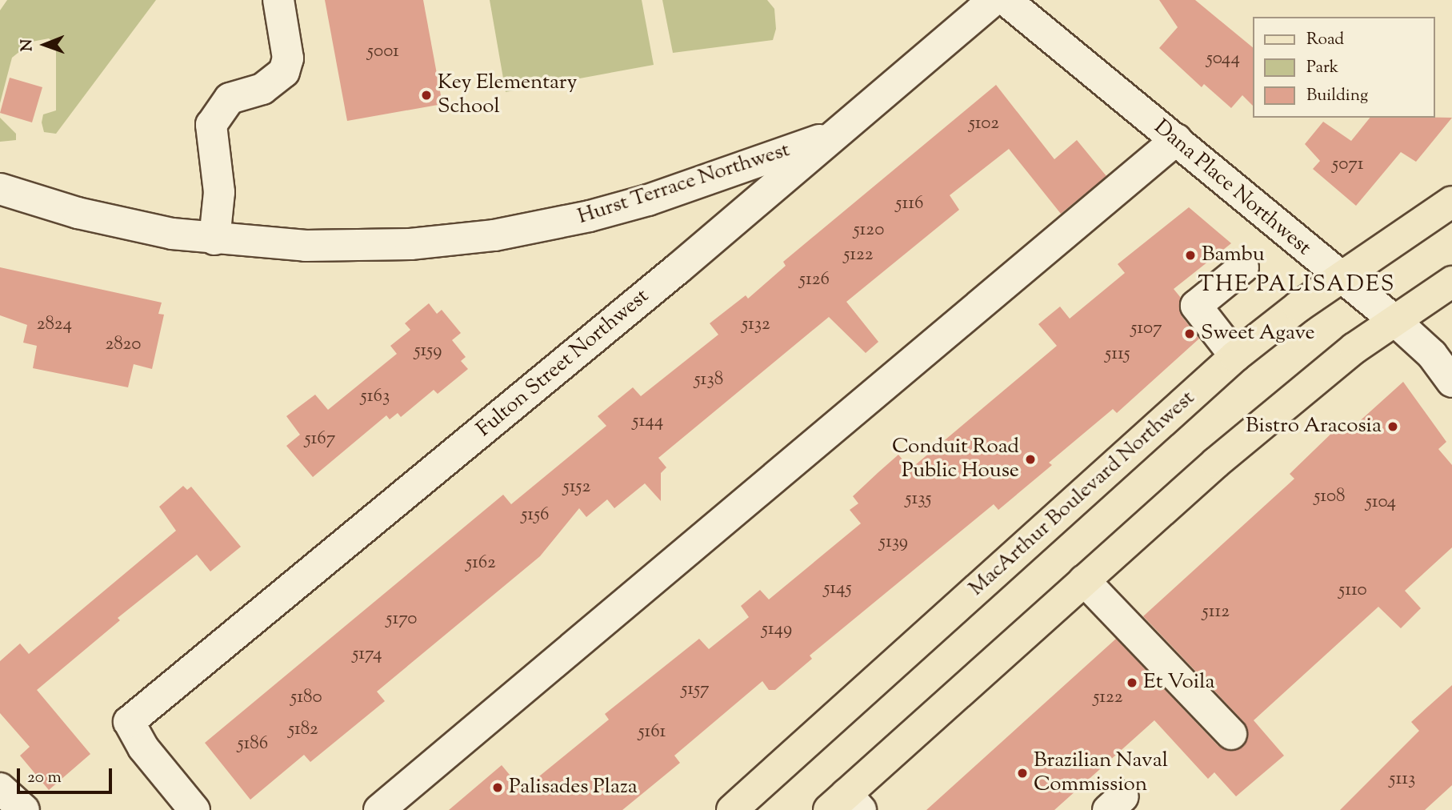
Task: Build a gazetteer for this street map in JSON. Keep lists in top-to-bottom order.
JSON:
{
  "streets": {
    "main road": ["MacArthur Boulevard Northwest"],
    "street": ["Hurst Terrace Northwest", "Dana Place Northwest", "Fulton Street Northwest"]
  },
  "crossings": [
    ["Hurst Terrace Northwest", "Fulton Street Northwest"],
    ["Dana Place Northwest", "MacArthur Boulevard Northwest"]
  ],
  "districts": ["THE PALISADES"],
  "places": [
    "Key Elementary School",
    "Bambu",
    "Sweet Agave",
    "Bistro Aracosia",
    "Conduit Road Public House",
    "Et Voila",
    "Brazilian Naval Commission",
    "Palisades Plaza"
  ],
  "house_numbers": [
    "5001",
    "5044",
    "5102",
    "5071",
    "5116",
    "5120",
    "5122",
    "5126",
    "2824",
    "5132",
    "5107",
    "2820",
    "5159",
    "5115",
    "5138",
    "5163",
    "5144",
    "5167",
    "5152",
    "5108",
    "5135",
    "5104",
    "5156",
    "5139",
    "5162",
    "5145",
    "5110",
    "5112",
    "5170",
    "5149",
    "5174",
    "5157",
    "5180",
    "5122",
    "5182",
    "5161",
    "5186",
    "5113"
  ],
  "legend": ["Road", "Park", "Building"],
  "scale_bar": "20 m",
  "north": "left"
}
